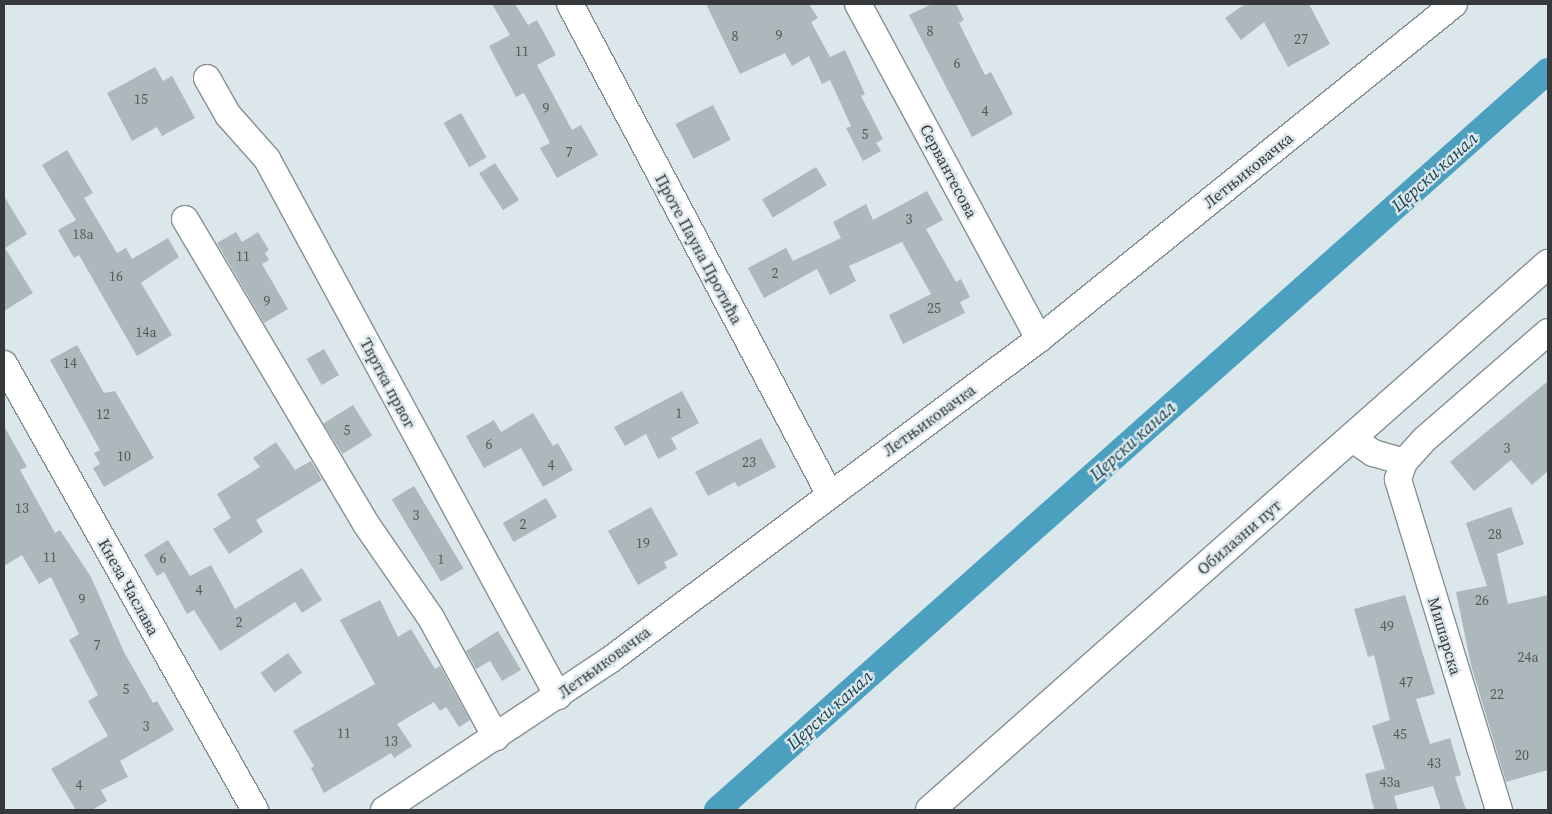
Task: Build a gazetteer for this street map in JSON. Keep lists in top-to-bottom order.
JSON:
{
  "streets": {
    "main road": ["Обилазни пут"],
    "street": [
      "Летњиковачка",
      "Сервантесова",
      "Проте Пауна Протића",
      "Твртка првог",
      "Кнеза Часлава",
      "Мишарска"
    ]
  },
  "crossings": [
    ["Летњиковачка", "Сервантесова"],
    ["Летњиковачка", "Проте Пауна Протића"],
    ["Летњиковачка", "Твртка првог"]
  ],
  "water": ["Церски канал"],
  "house_numbers": [
    "8",
    "9",
    "8",
    "27",
    "11",
    "6",
    "15",
    "9",
    "4",
    "5",
    "7",
    "3",
    "18a",
    "11",
    "2",
    "16",
    "9",
    "25",
    "14a",
    "14",
    "1",
    "12",
    "5",
    "6",
    "3",
    "10",
    "23",
    "4",
    "13",
    "3",
    "2",
    "28",
    "19",
    "11",
    "6",
    "1",
    "4",
    "9",
    "26",
    "2",
    "49",
    "7",
    "24a",
    "47",
    "5",
    "22",
    "3",
    "11",
    "45",
    "13",
    "20",
    "43",
    "43a",
    "4"
  ]
}
